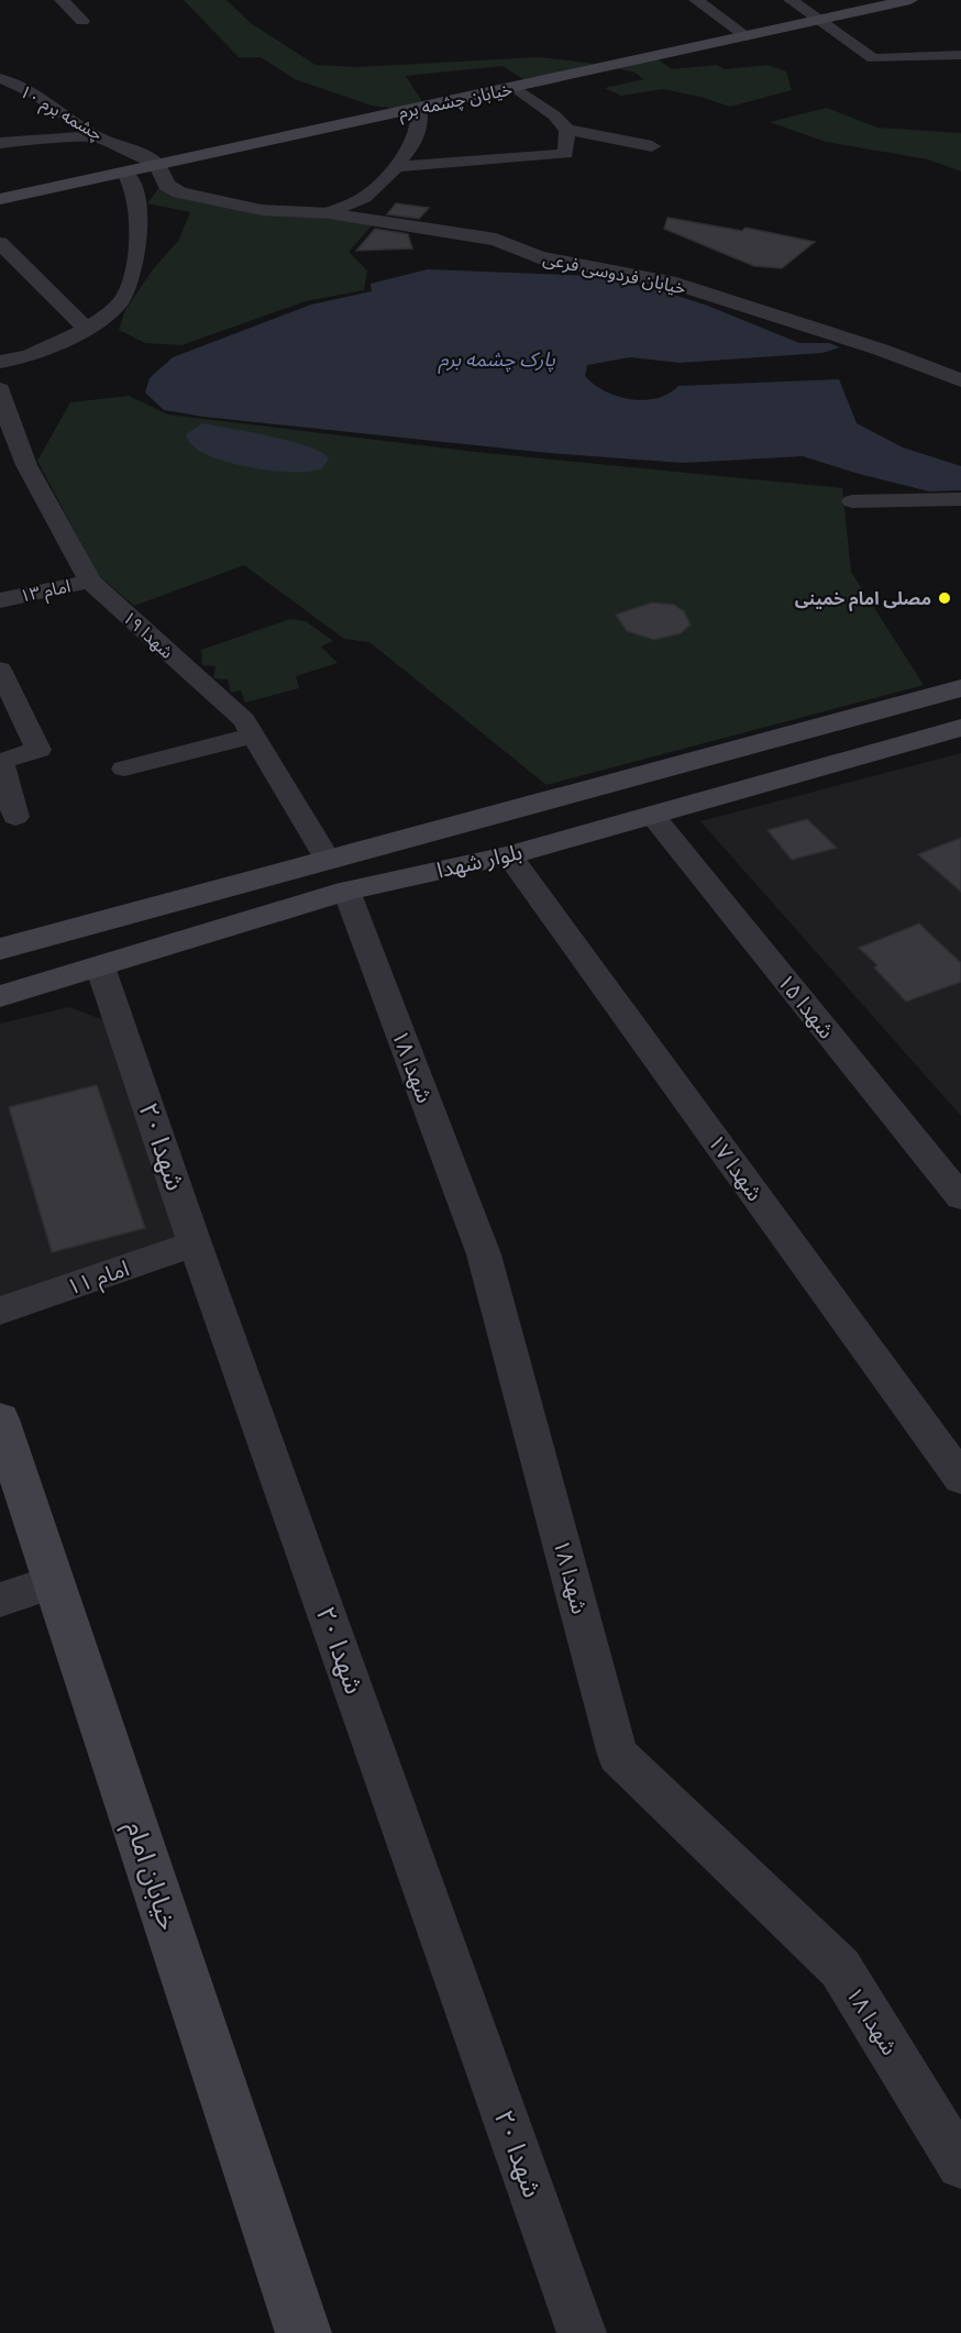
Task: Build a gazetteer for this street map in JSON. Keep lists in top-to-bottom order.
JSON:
{
  "streets": {
    "main road": ["خیابان چشمه برم", "بلوار شهدا", "خیابان امام"],
    "street": [
      "چشمه برم ۱۰",
      "خیابان فردوسی فرعی",
      "امام ۱۳",
      "شهدا ۱۹",
      "شهدا ۱۵",
      "شهدا ۱۸",
      "شهدا ۲۰",
      "شهدا ۱۷",
      "امام ۱۱"
    ]
  },
  "crossings": [
    ["خیابان چشمه برم", "چشمه برم ۱۰"],
    ["خیابان چشمه برم", "خیابان فردوسی فرعی"],
    ["چشمه برم ۱۰", "خیابان فردوسی فرعی"],
    ["امام ۱۳", "شهدا ۱۹"],
    ["شهدا ۱۹", "بلوار شهدا"],
    ["شهدا ۱۹", "شهدا ۱۸"],
    ["بلوار شهدا", "شهدا ۱۵"],
    ["بلوار شهدا", "شهدا ۱۸"],
    ["بلوار شهدا", "شهدا ۲۰"],
    ["بلوار شهدا", "شهدا ۱۷"],
    ["شهدا ۲۰", "امام ۱۱"]
  ],
  "water": ["پارک چشمه برم"],
  "places": ["مصلی امام خمینی"]
}
